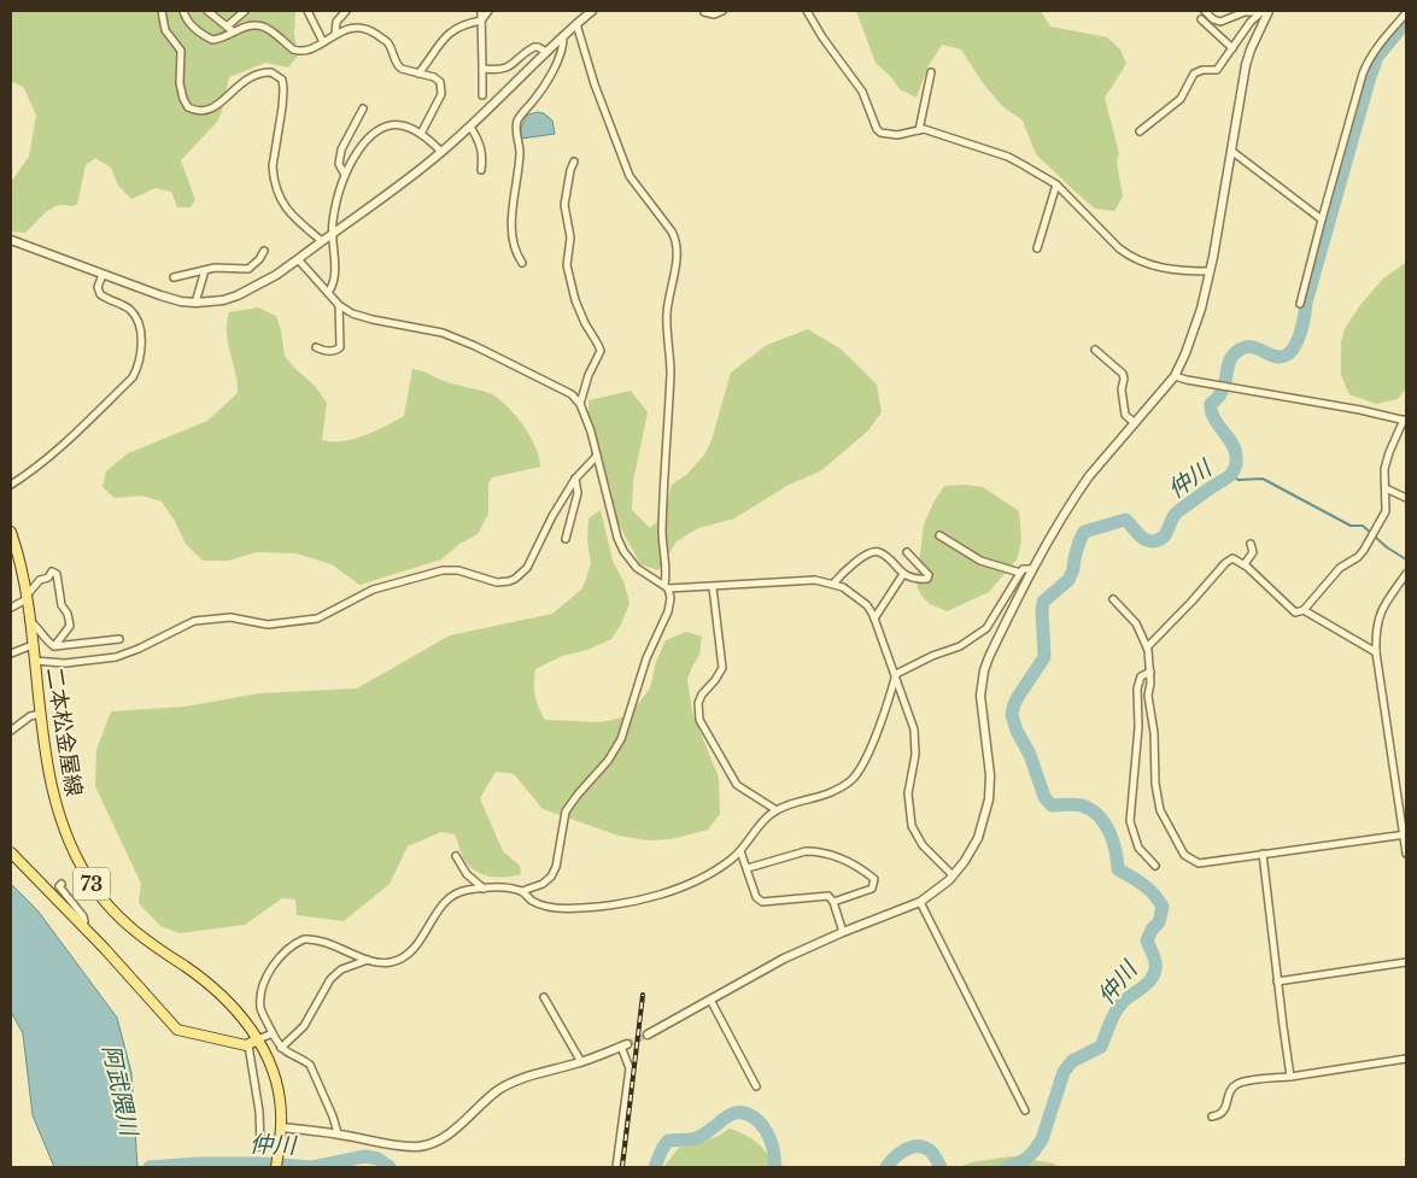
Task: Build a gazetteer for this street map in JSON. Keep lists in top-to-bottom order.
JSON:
{
  "streets": {
    "main road": ["二本松金屋線", "73"]
  },
  "water": ["仲川", "阿武隈川"]
}
